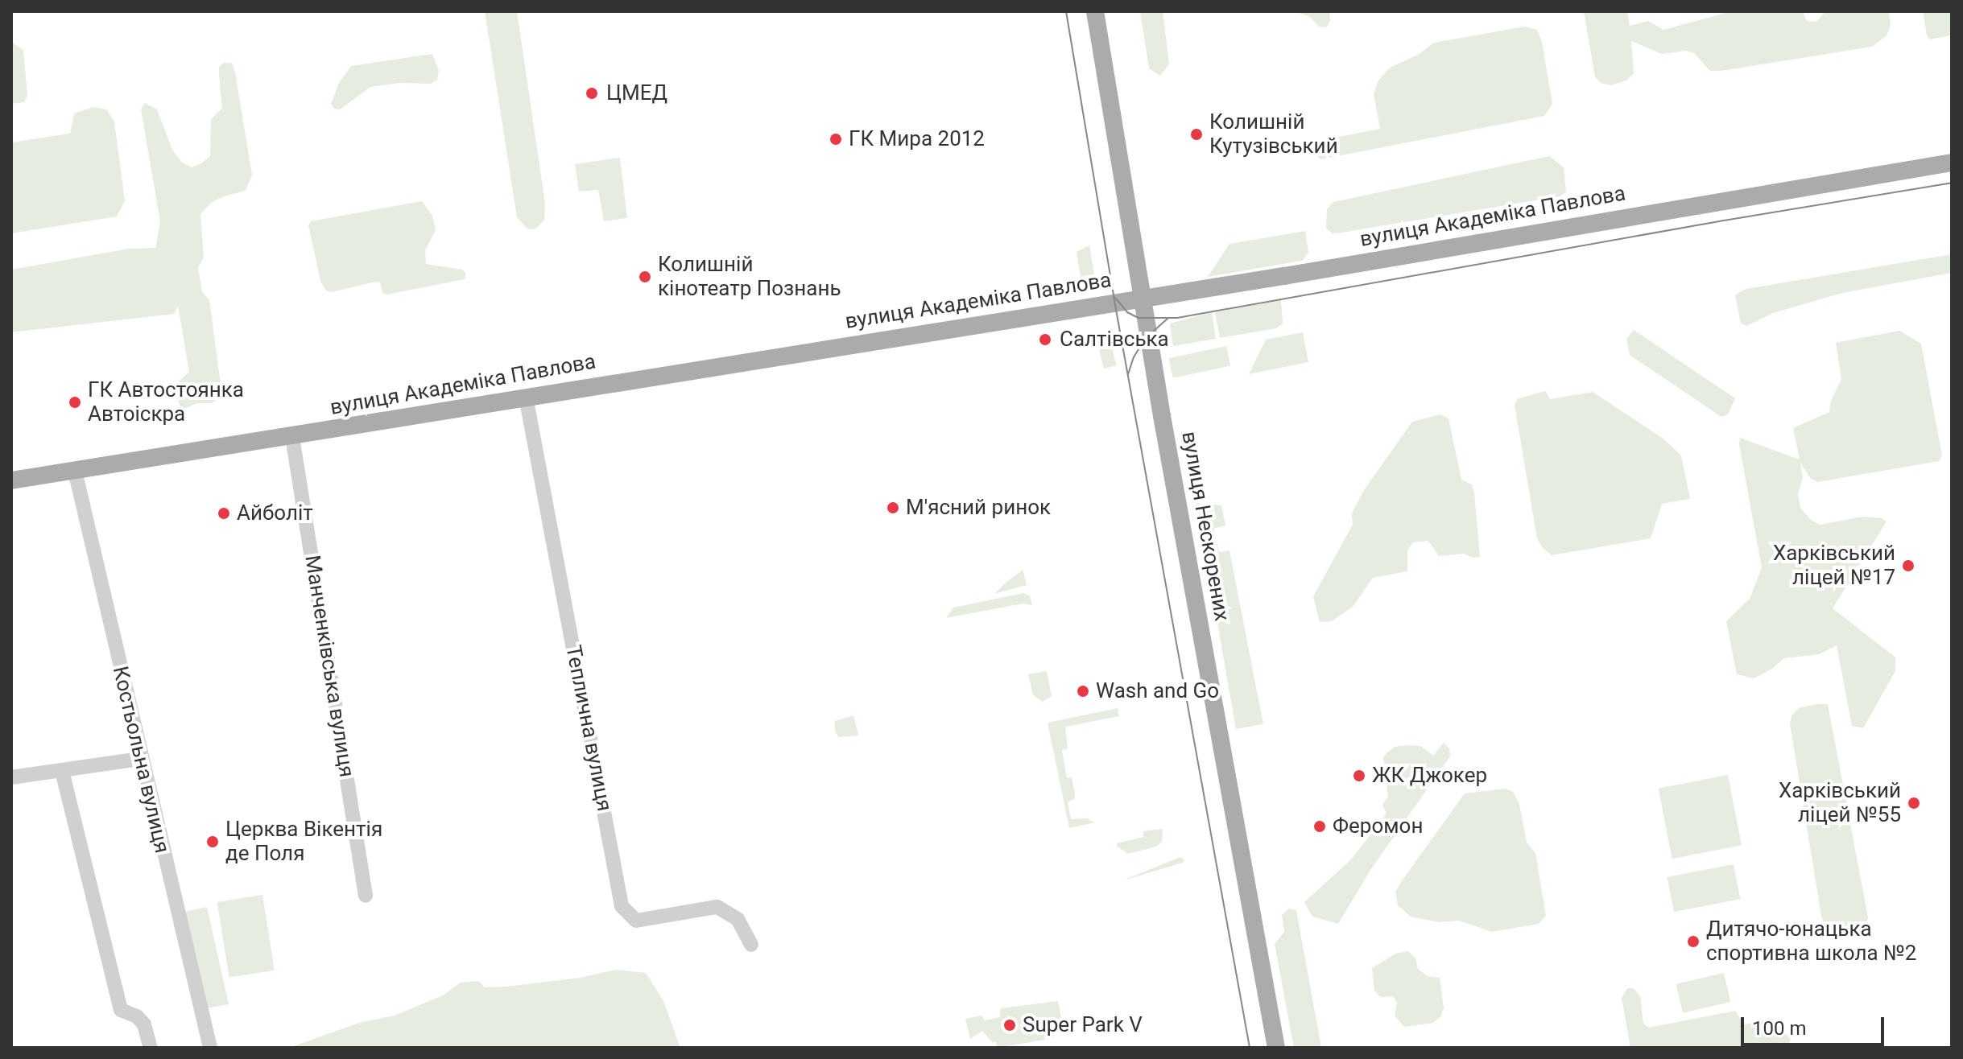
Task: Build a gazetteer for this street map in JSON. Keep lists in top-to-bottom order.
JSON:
{
  "streets": {
    "main road": ["вулиця Академіка Павлова", "вулиця Нескорених"],
    "street": ["Манченківська вулиця", "Теплична вулиця", "Костьольна вулиця"]
  },
  "crossings": [
    ["вулиця Академіка Павлова", "вулиця Нескорених"],
    ["вулиця Академіка Павлова", "Манченківська вулиця"],
    ["вулиця Академіка Павлова", "Теплична вулиця"],
    ["вулиця Академіка Павлова", "Костьольна вулиця"]
  ],
  "places": [
    "ЦМЕД",
    "Колишній Кутузівський",
    "ГК Мира 2012",
    "Колишній кінотеатр Познань",
    "Салтівська",
    "ГК Автостоянка Автоіскра",
    "М'ясний ринок",
    "Айболіт",
    "Харківський ліцей №17",
    "Wash and Go",
    "ЖК Джокер",
    "Харківський ліцей №55",
    "Феромон",
    "Церква Вікентія де Поля",
    "Дитячо-юнацька спортивна школа №2",
    "Super Park V"
  ],
  "scale_bar": "100 m"
}
